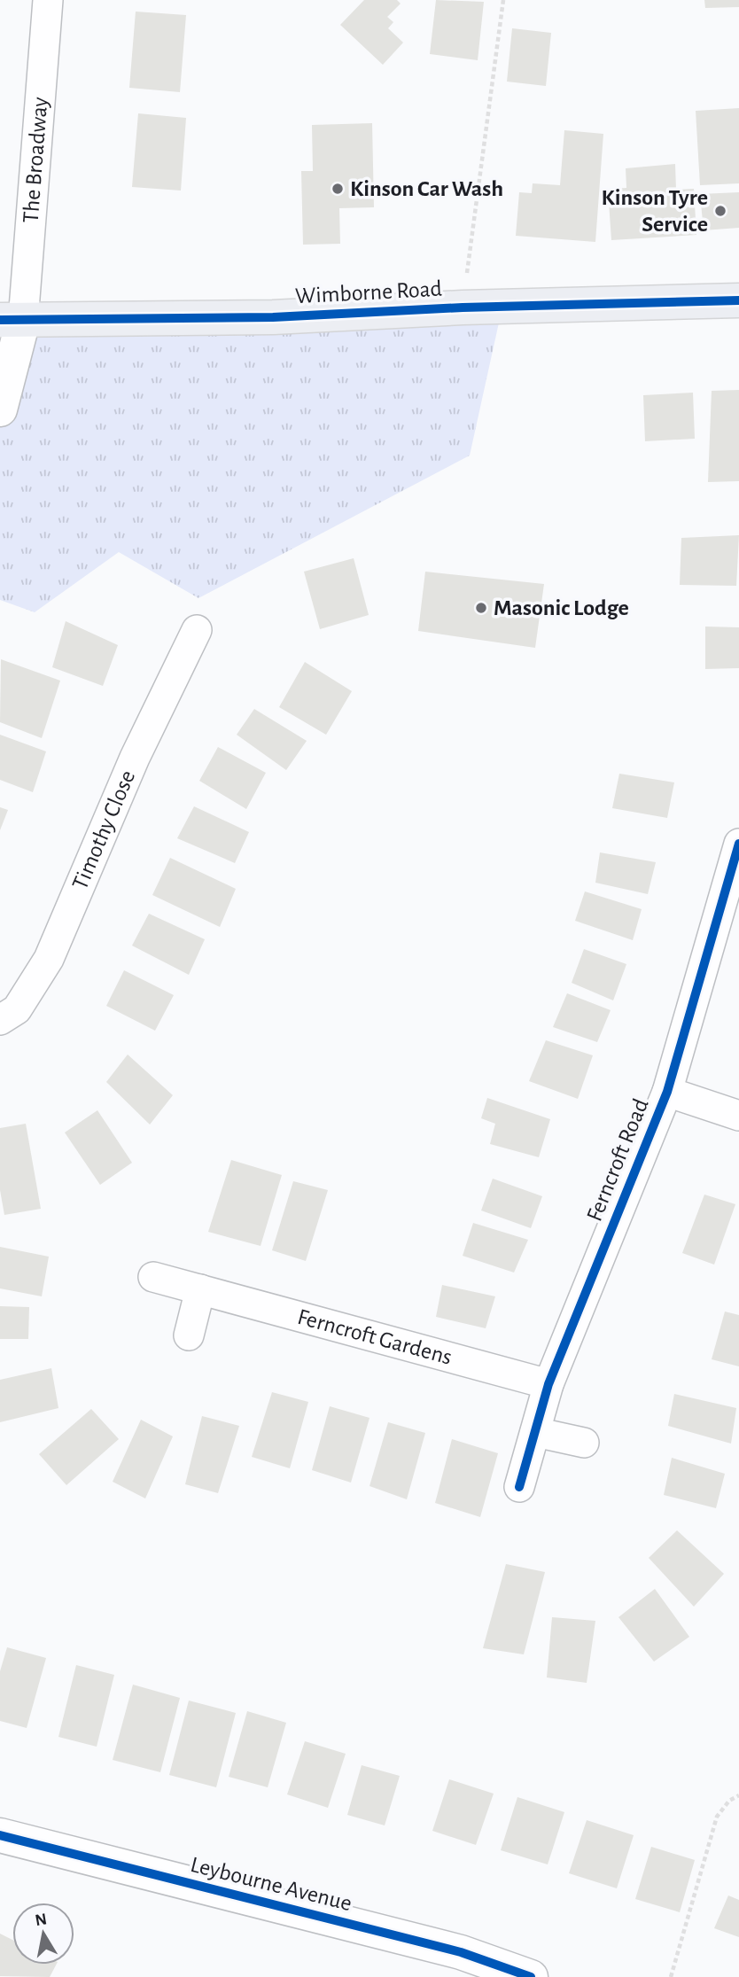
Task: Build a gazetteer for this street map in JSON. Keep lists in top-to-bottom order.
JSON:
{
  "streets": {
    "main road": ["Wimborne Road"],
    "street": [
      "The Broadway",
      "Timothy Close",
      "Ferncroft Road",
      "Ferncroft Gardens",
      "Leybourne Avenue"
    ]
  },
  "crossings": [
    ["The Broadway", "Wimborne Road"],
    ["Ferncroft Road", "Ferncroft Gardens"]
  ],
  "places": ["Kinson Car Wash", "Kinson Tyre Service", "Masonic Lodge"],
  "north": "top"
}
